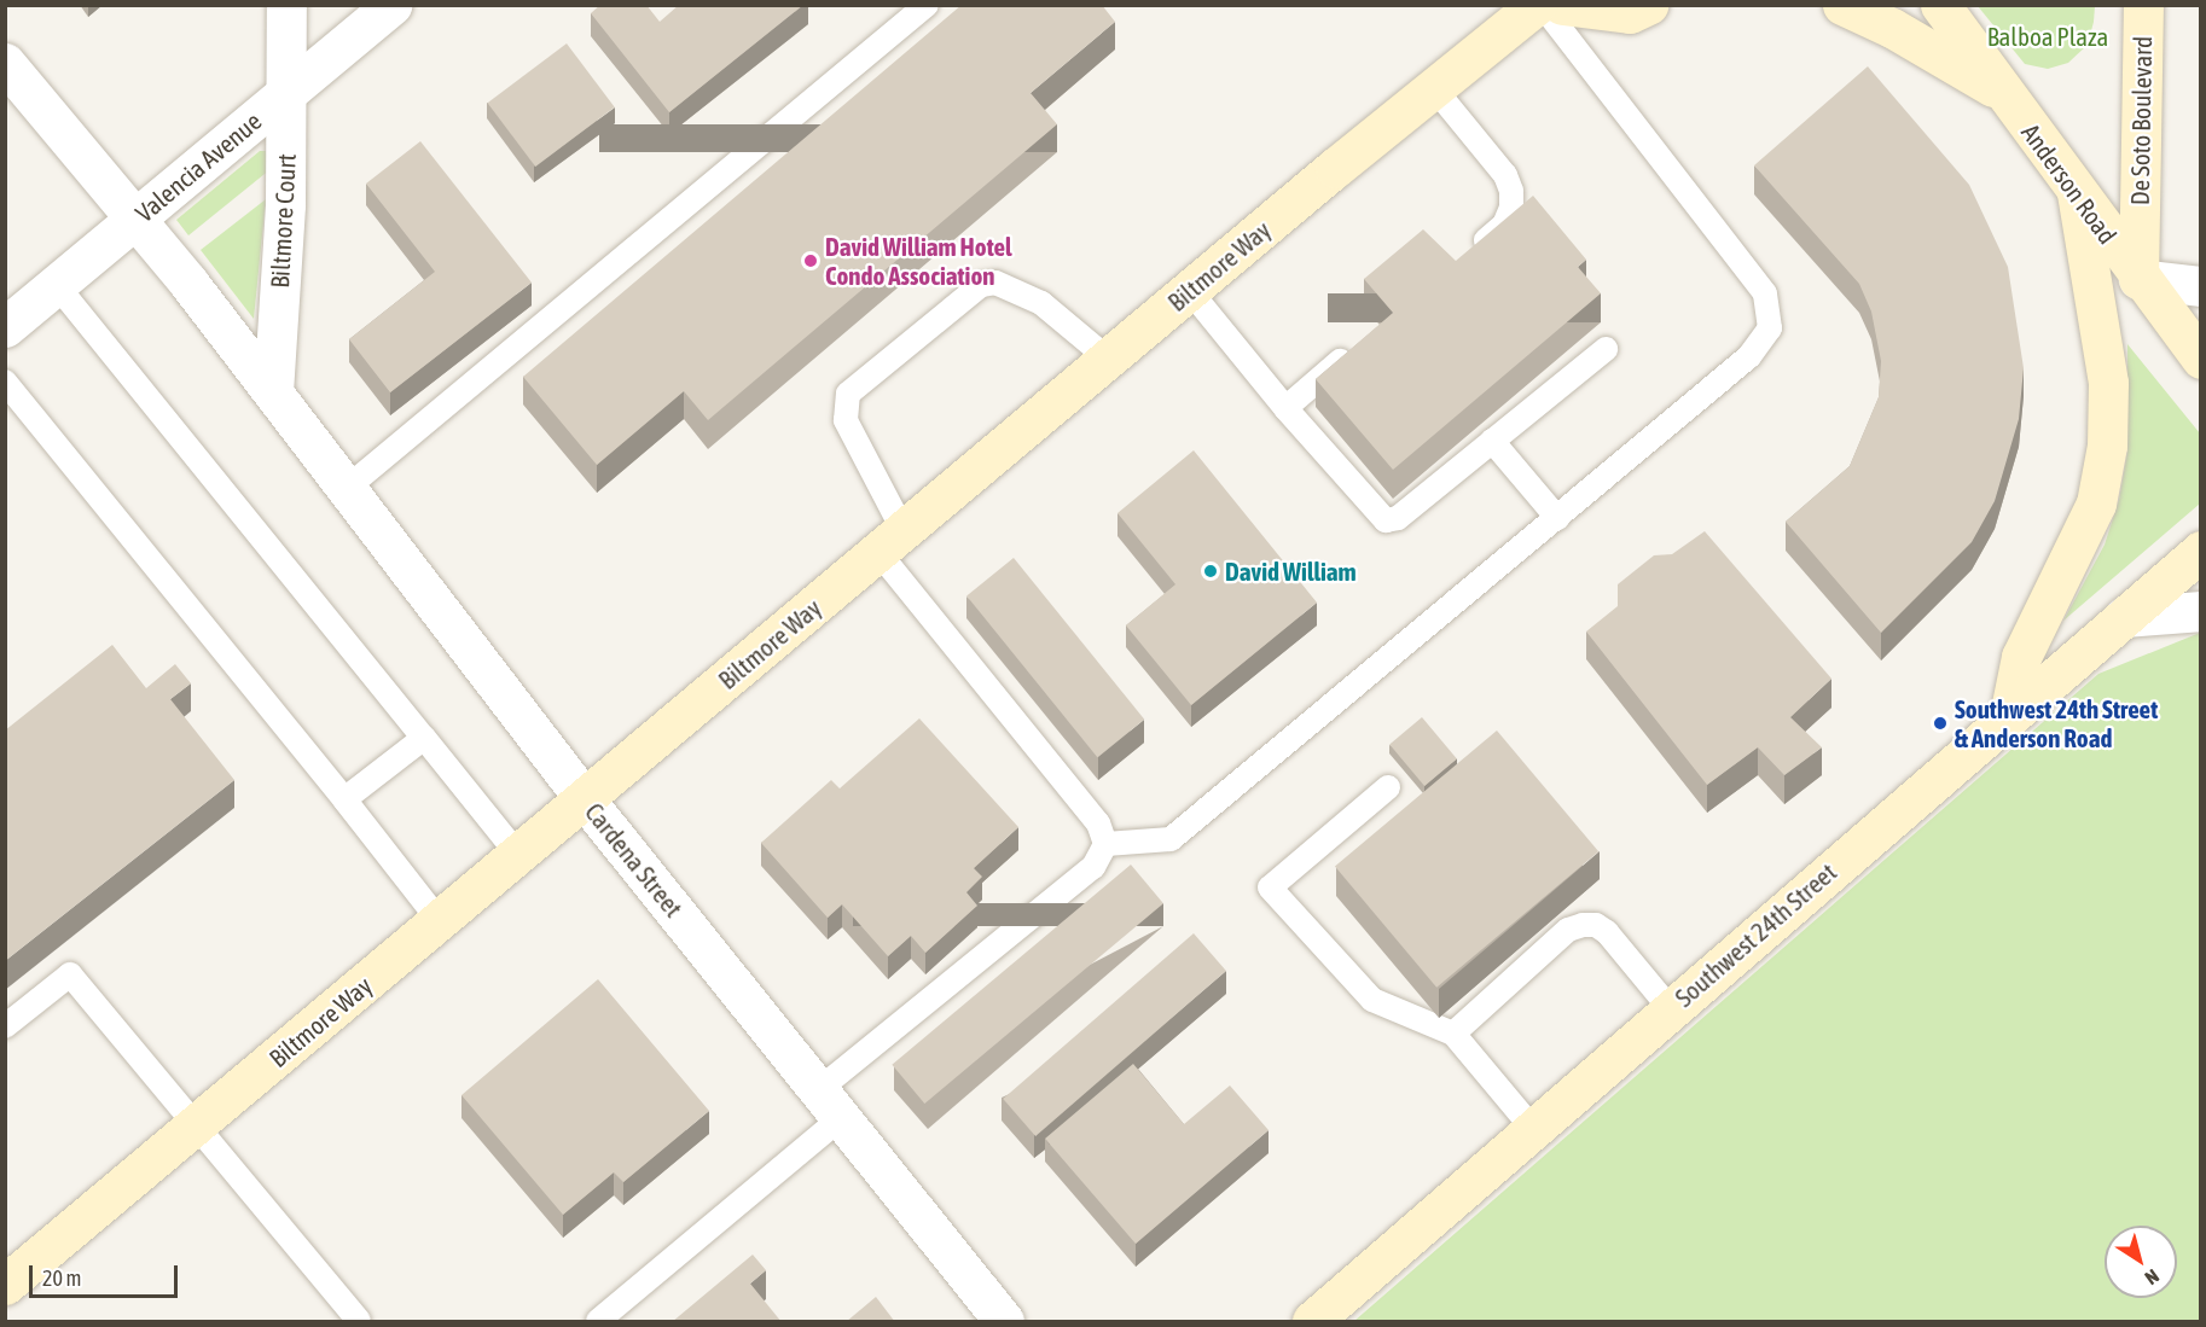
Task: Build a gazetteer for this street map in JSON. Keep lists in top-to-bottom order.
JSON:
{
  "streets": {
    "street": [
      "De Soto Boulevard",
      "Valencia Avenue",
      "Anderson Road",
      "Biltmore Court",
      "Biltmore Way",
      "Cardena Street",
      "Southwest 24th Street"
    ]
  },
  "crossings": [
    ["De Soto Boulevard", "Anderson Road"],
    ["Valencia Avenue", "Biltmore Court"],
    ["Valencia Avenue", "Cardena Street"],
    ["Biltmore Court", "Cardena Street"],
    ["Biltmore Way", "Cardena Street"]
  ],
  "parks": ["Balboa Plaza"],
  "places": ["David William Hotel Condo Association", "David William", "Southwest 24th Street & Anderson Road"],
  "scale_bar": "20 m",
  "north": "bottom right"
}
